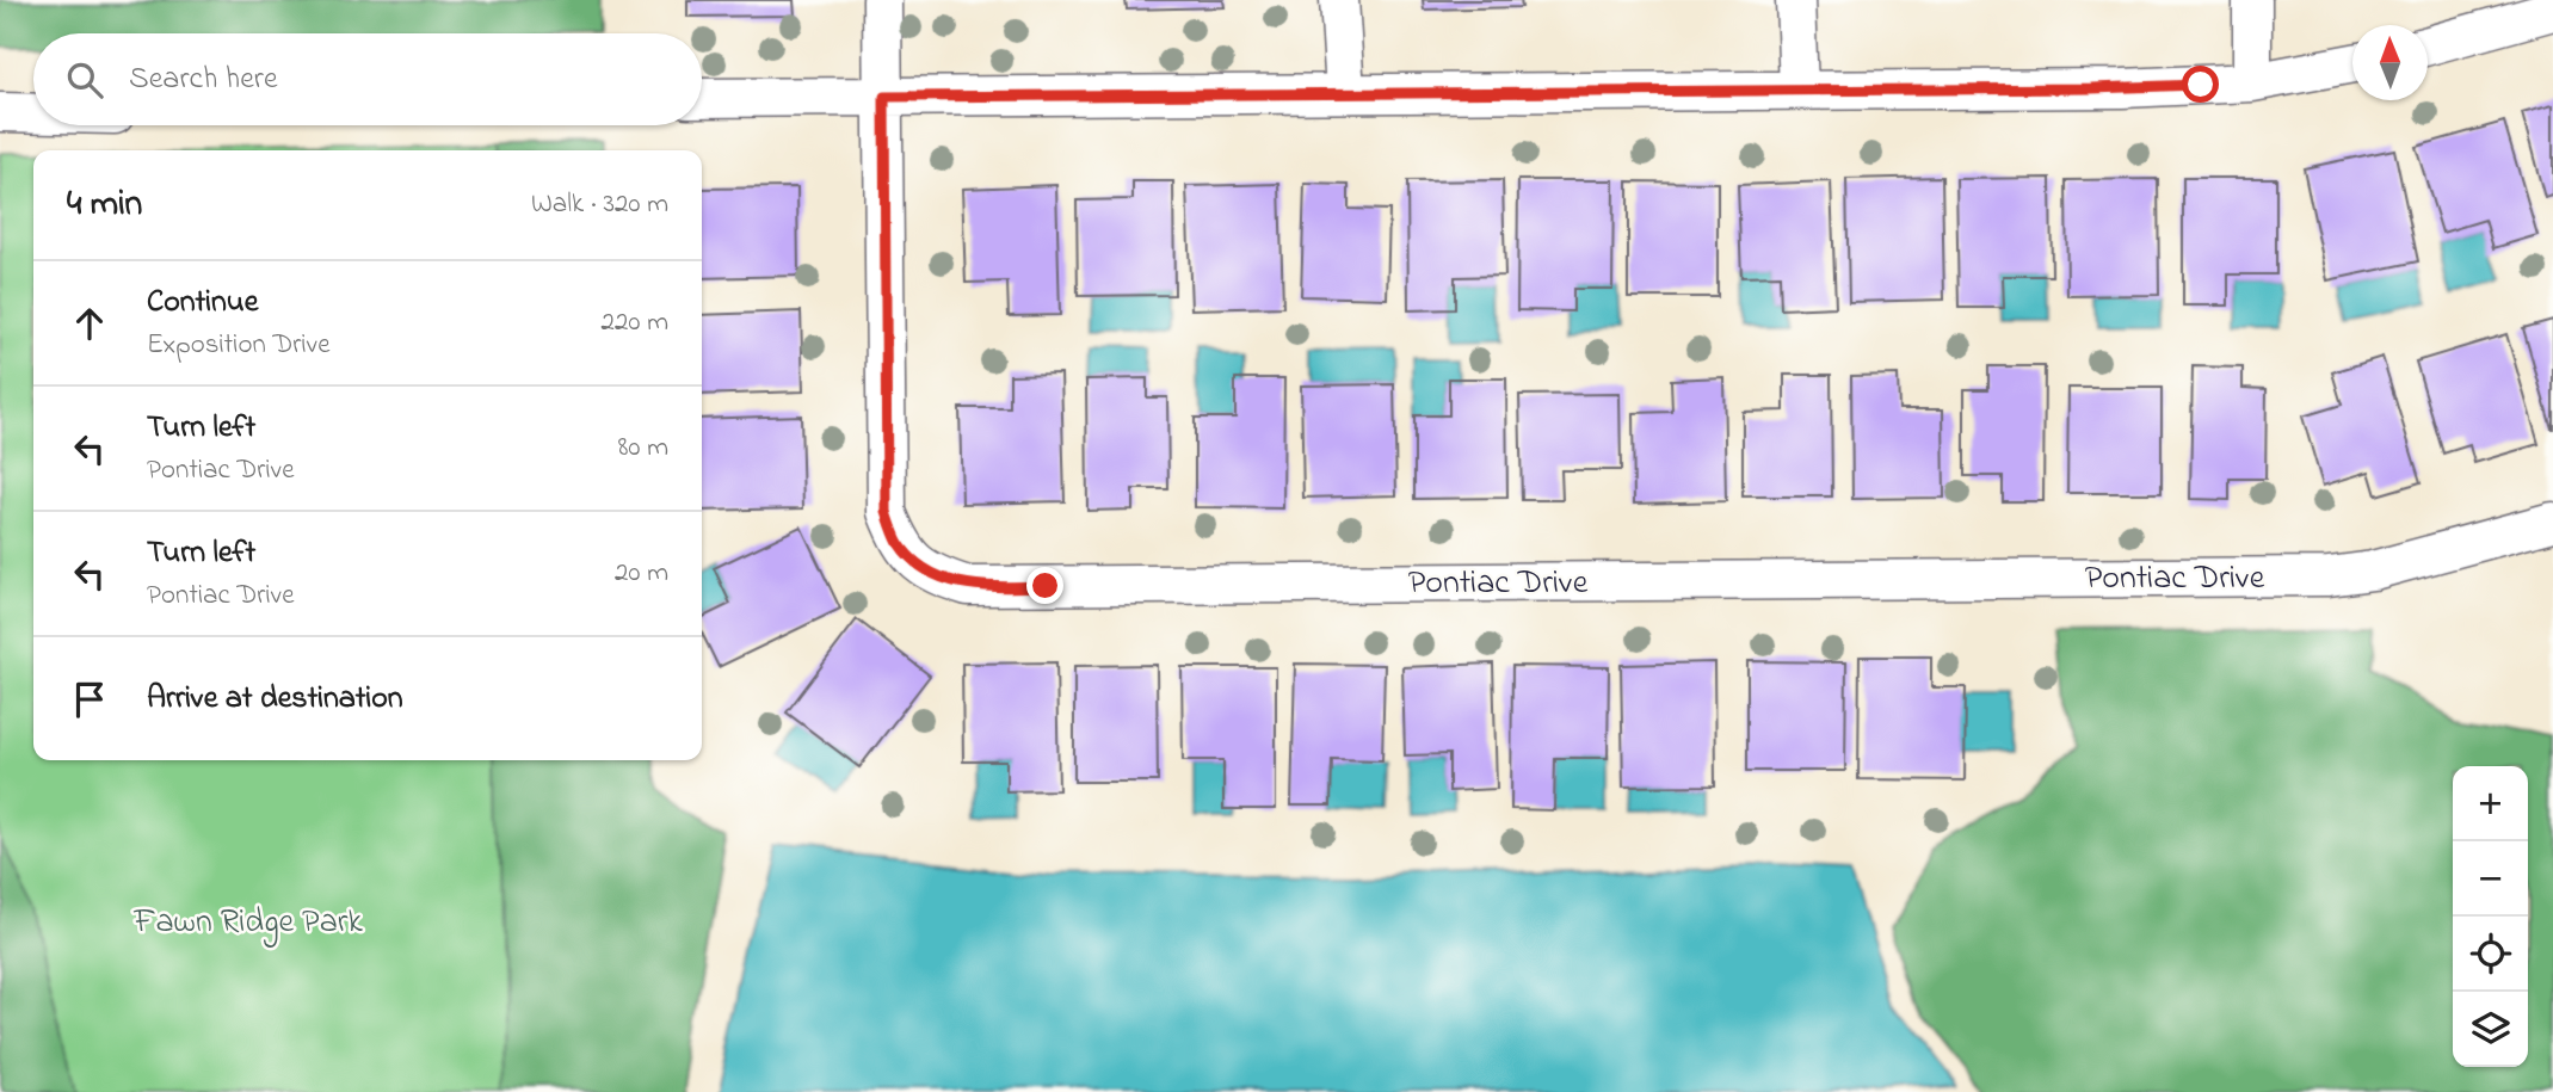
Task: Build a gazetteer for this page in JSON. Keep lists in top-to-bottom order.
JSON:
{
  "streets": {
    "street": ["Pontiac Drive"]
  },
  "parks": ["Fawn Ridge Park"],
  "north": "top",
  "page": {
    "search": "Search here",
    "heading": ["4 min", "Walk · 320 m"],
    "list": [
      ["Continue", "Exposition Drive", "220 m"],
      ["Turn left", "Pontiac Drive", "80 m"],
      ["Turn left", "Pontiac Drive", "20 m"],
      "Arrive at destination"
    ],
    "map_buttons": ["+", "−"]
  }
}
